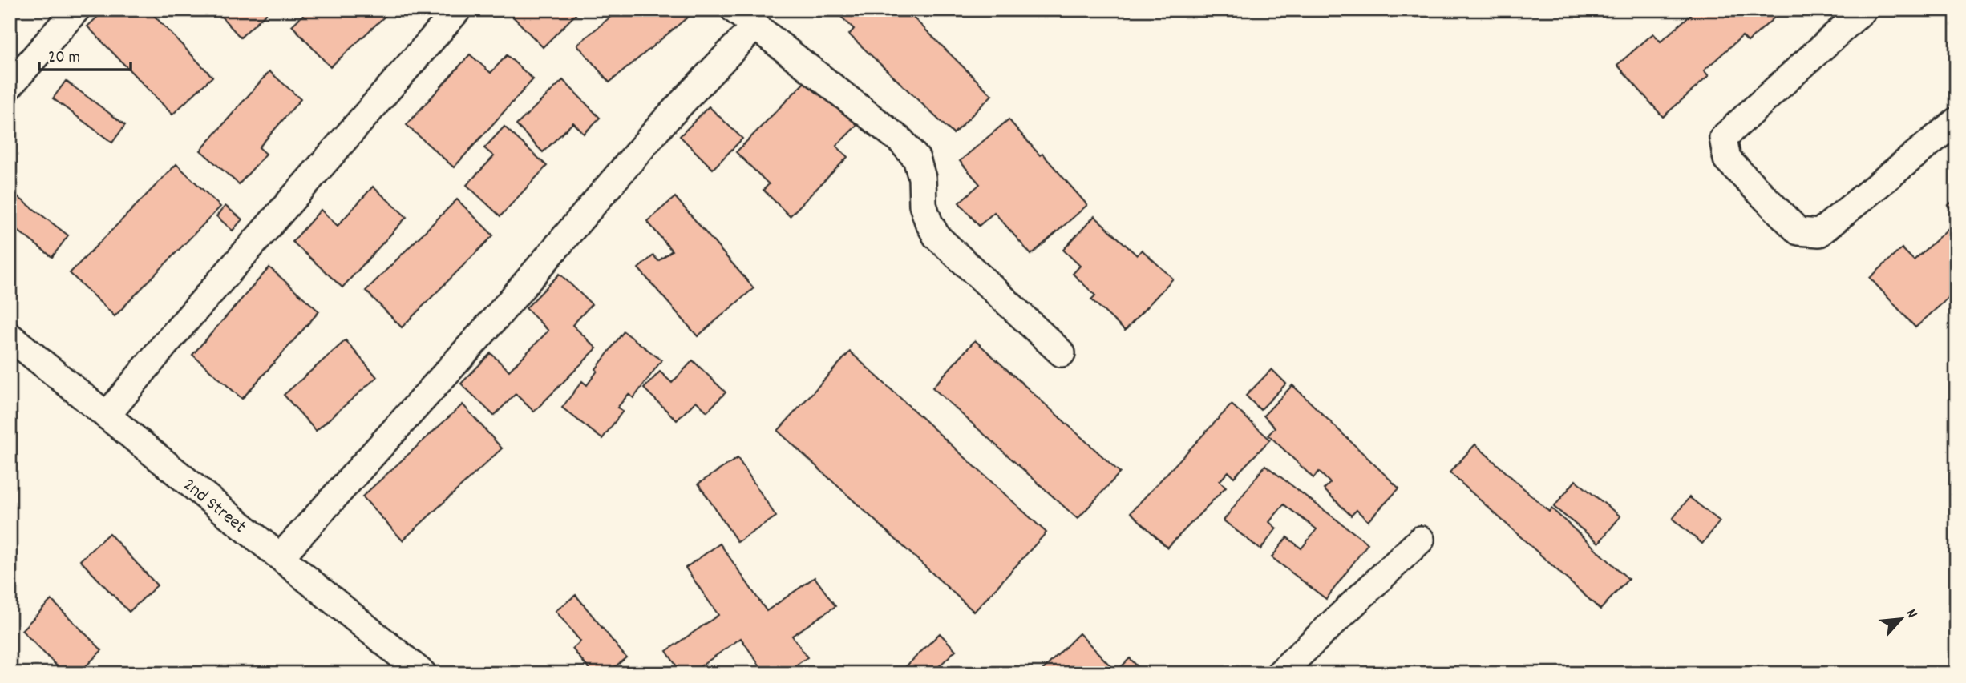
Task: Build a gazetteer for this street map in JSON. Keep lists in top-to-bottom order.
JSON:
{
  "streets": {
    "street": ["2nd Street"]
  },
  "scale_bar": "20 m",
  "north": "top right"
}
